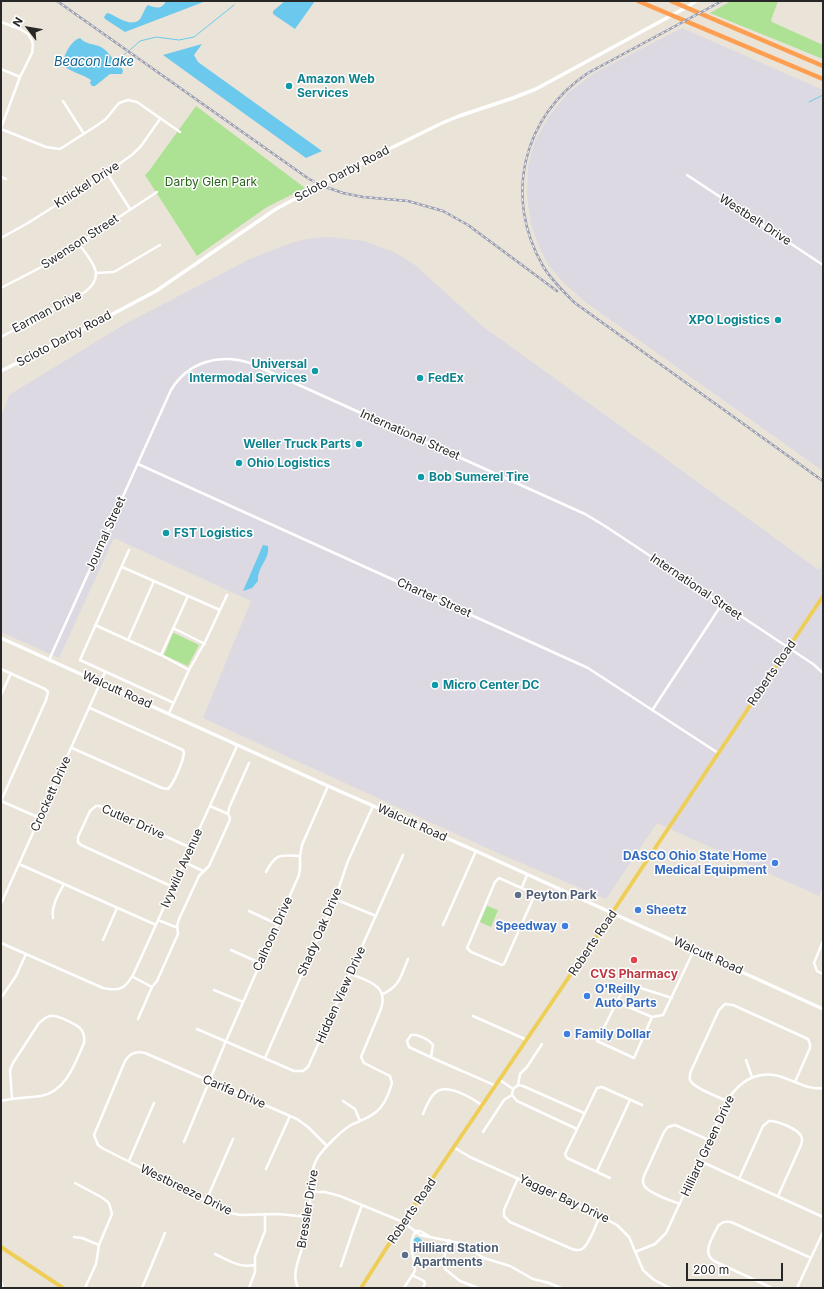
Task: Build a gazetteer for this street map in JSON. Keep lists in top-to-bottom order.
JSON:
{
  "streets": {
    "main road": ["Roberts Road"],
    "street": [
      "Scioto Darby Road",
      "Knickel Drive",
      "Westbelt Drive",
      "Swenson Street",
      "Earman Drive",
      "International Street",
      "Journal Street",
      "Charter Street",
      "Walcutt Road",
      "Crockett Drive",
      "Cutler Drive",
      "Ivywild Avenue",
      "Shady Oak Drive",
      "Calhoon Drive",
      "Hidden View Drive",
      "Carifa Drive",
      "Hilliard Green Drive",
      "Westbreeze Drive",
      "Yagger Bay Drive",
      "Bressler Drive"
    ]
  },
  "crossings": [
    ["International Street", "Journal Street"],
    ["International Street", "Roberts Road"],
    ["Journal Street", "Charter Street"],
    ["Journal Street", "Walcutt Road"],
    ["Charter Street", "Roberts Road"],
    ["Roberts Road", "Walcutt Road"],
    ["Roberts Road", "Yagger Bay Drive"],
    ["Walcutt Road", "Crockett Drive"],
    ["Walcutt Road", "Ivywild Avenue"],
    ["Walcutt Road", "Shady Oak Drive"],
    ["Walcutt Road", "Calhoon Drive"],
    ["Cutler Drive", "Ivywild Avenue"],
    ["Shady Oak Drive", "Hidden View Drive"],
    ["Calhoon Drive", "Carifa Drive"],
    ["Carifa Drive", "Westbreeze Drive"],
    ["Carifa Drive", "Bressler Drive"],
    ["Hilliard Green Drive", "Yagger Bay Drive"],
    ["Westbreeze Drive", "Bressler Drive"]
  ],
  "water": ["Beacon Lake"],
  "parks": ["Darby Glen Park"],
  "places": [
    "Amazon Web Services",
    "XPO Logistics",
    "Universal Intermodal Services",
    "FedEx",
    "Weller Truck Parts",
    "Ohio Logistics",
    "Bob Sumerel Tire",
    "FST Logistics",
    "Micro Center DC",
    "DASCO Ohio State Home Medical Equipment",
    "Peyton Park",
    "Sheetz",
    "Speedway",
    "CVS Pharmacy",
    "O'Reilly Auto Parts",
    "Family Dollar",
    "Hilliard Station Apartments"
  ],
  "scale_bar": "200 m",
  "north": "top left"
}
